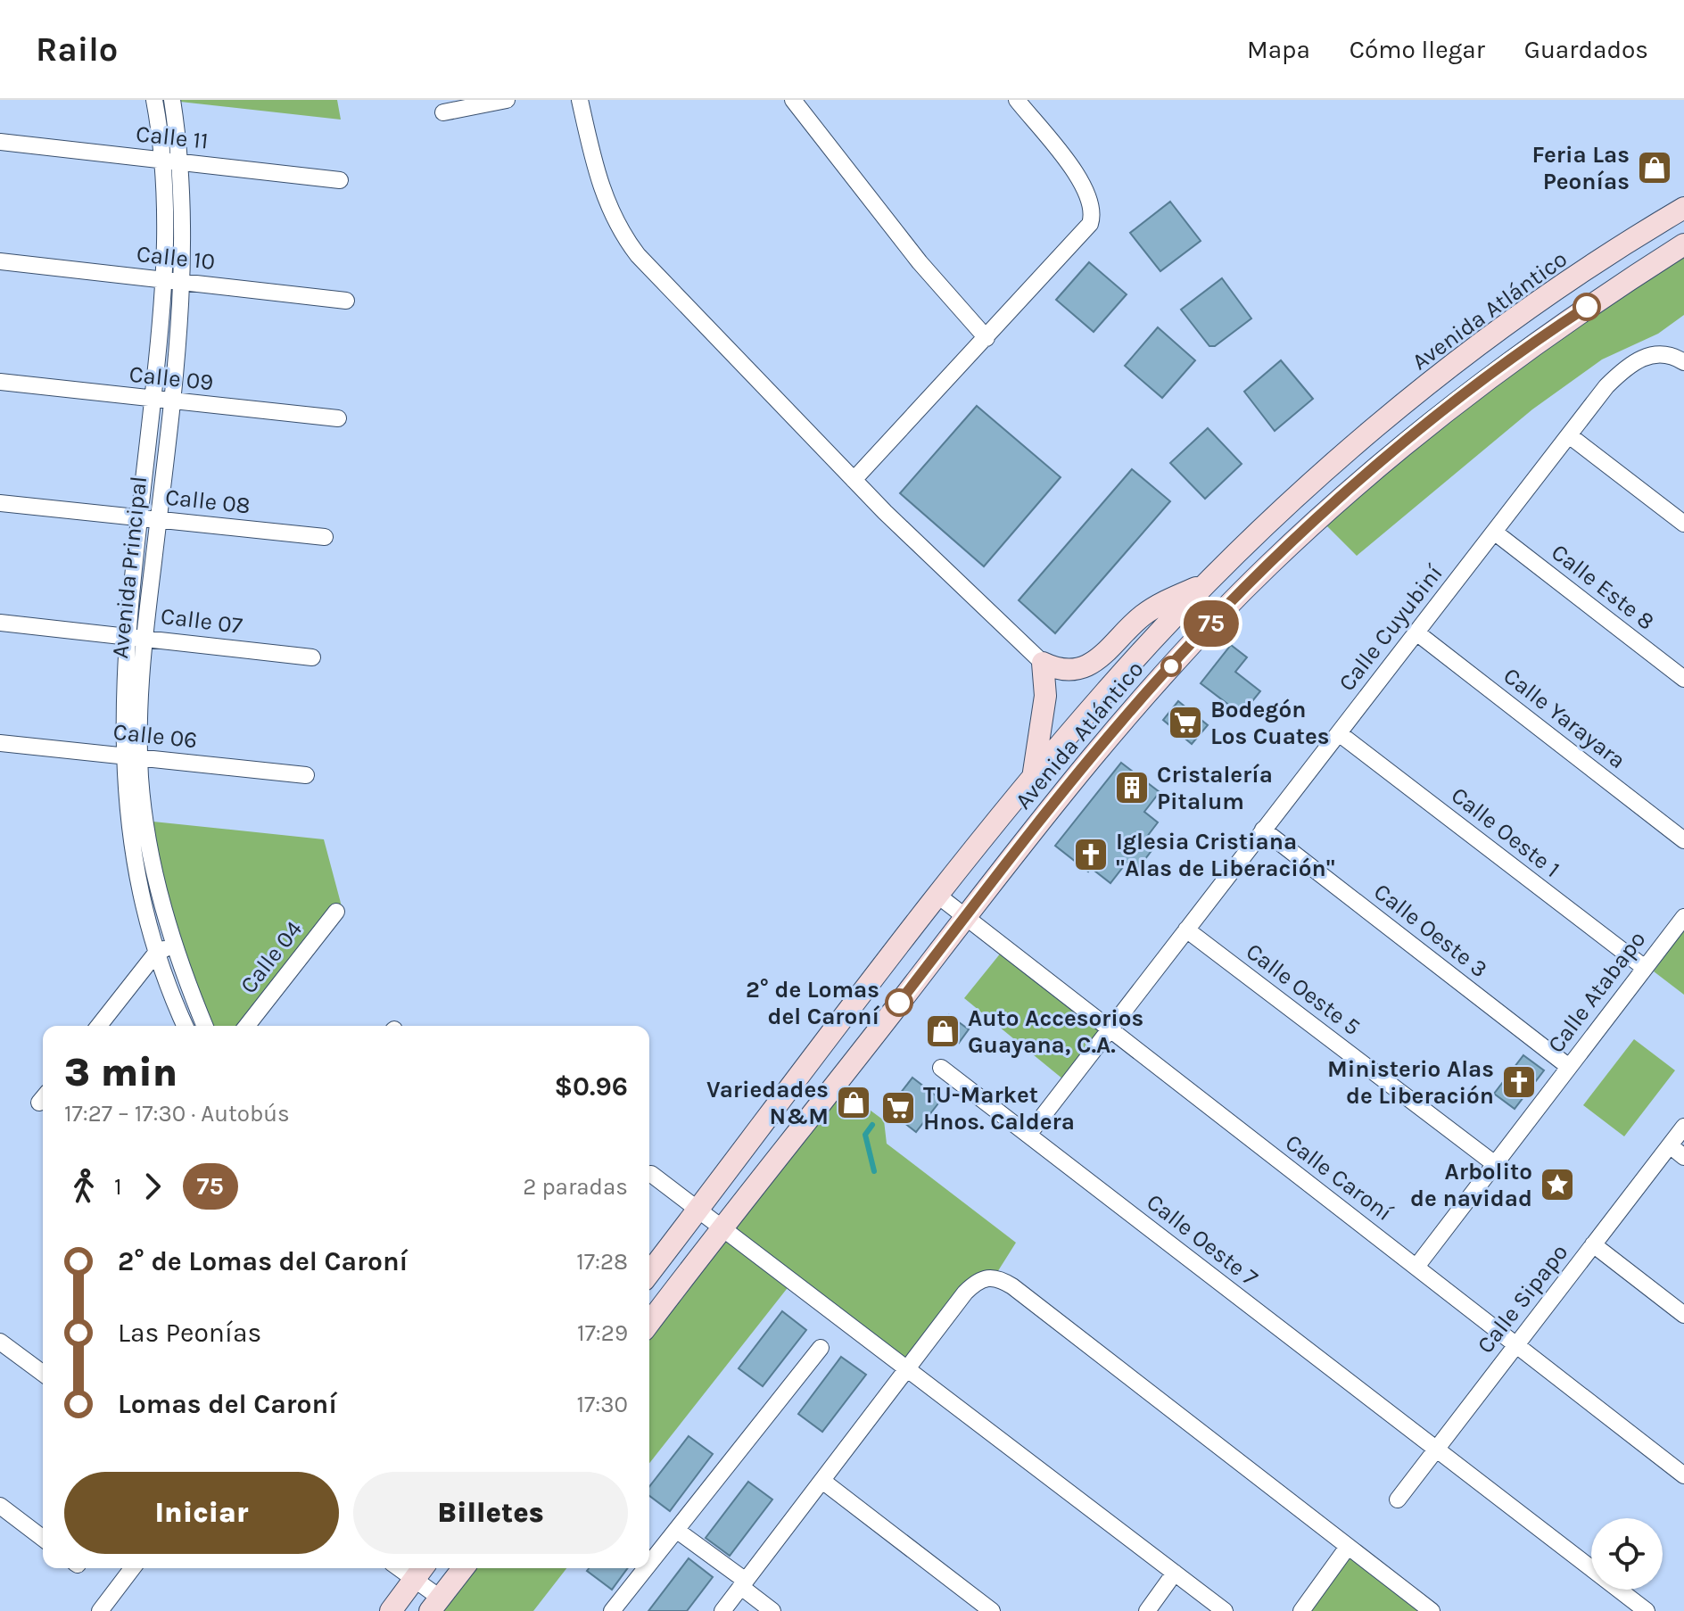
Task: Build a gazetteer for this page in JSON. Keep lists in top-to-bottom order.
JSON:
{
  "streets": {
    "main road": ["Avenida Atlántico"],
    "street": [
      "Calle 11",
      "Calle 10",
      "Calle 09",
      "Calle 08",
      "Avenida Principal",
      "Calle Este 8",
      "Calle 07",
      "Calle Cuyubiní",
      "Calle Yarayara",
      "Calle 06",
      "Calle Oeste 1",
      "Calle Oeste 3",
      "Calle 04",
      "Calle Oeste 5",
      "Calle Atabapo",
      "Calle Caroní",
      "Calle Oeste 7",
      "Calle Sipapo"
    ]
  },
  "crossings": [
    ["Calle 11", "Avenida Principal"],
    ["Calle 10", "Avenida Principal"],
    ["Avenida Atlántico", "Calle Caroní"],
    ["Calle 09", "Avenida Principal"],
    ["Calle 08", "Avenida Principal"],
    ["Avenida Principal", "Calle 07"],
    ["Avenida Principal", "Calle 06"],
    ["Calle Este 8", "Calle Cuyubiní"],
    ["Calle Cuyubiní", "Calle Yarayara"],
    ["Calle Cuyubiní", "Calle Oeste 1"],
    ["Calle Cuyubiní", "Calle Oeste 3"],
    ["Calle Cuyubiní", "Calle Oeste 5"],
    ["Calle Cuyubiní", "Calle Caroní"],
    ["Calle Cuyubiní", "Calle Oeste 7"],
    ["Calle Oeste 1", "Calle Atabapo"],
    ["Calle Oeste 3", "Calle Atabapo"],
    ["Calle Oeste 5", "Calle Atabapo"],
    ["Calle Atabapo", "Calle Caroní"],
    ["Calle Caroní", "Calle Sipapo"],
    ["Calle Oeste 7", "Calle Sipapo"]
  ],
  "places": {
    "shop": ["Feria Las Peonías", "Auto Accesorios Guayana, C.A.", "Variedades N&M"],
    "supermarket": ["Bodegón Los Cuates", "TU-Market Hnos. Caldera"],
    "building": ["Cristalería Pitalum"],
    "church": ["Iglesia Cristiana \"Alas de Liberación\"", "Ministerio Alas de Liberación"],
    "other": ["2° de Lomas del Caroní"],
    "place": ["Arbolito de navidad"]
  },
  "lines": ["bus line 75"],
  "page": {
    "header": "Railo",
    "nav": ["Mapa", "Cómo llegar", "Guardados"],
    "on_map": "75",
    "heading": ["3 min", "17:27 – 17:30 · Autobús", "$0.96"],
    "legs": ["1", "75", "2 paradas"],
    "list": [
      {
        "name": "2° de Lomas del Caroní",
        "value": "17:28"
      },
      {
        "name": "Las Peonías",
        "value": "17:29"
      },
      {
        "name": "Lomas del Caroní",
        "value": "17:30"
      }
    ],
    "buttons": ["Iniciar", "Billetes"]
  }
}
